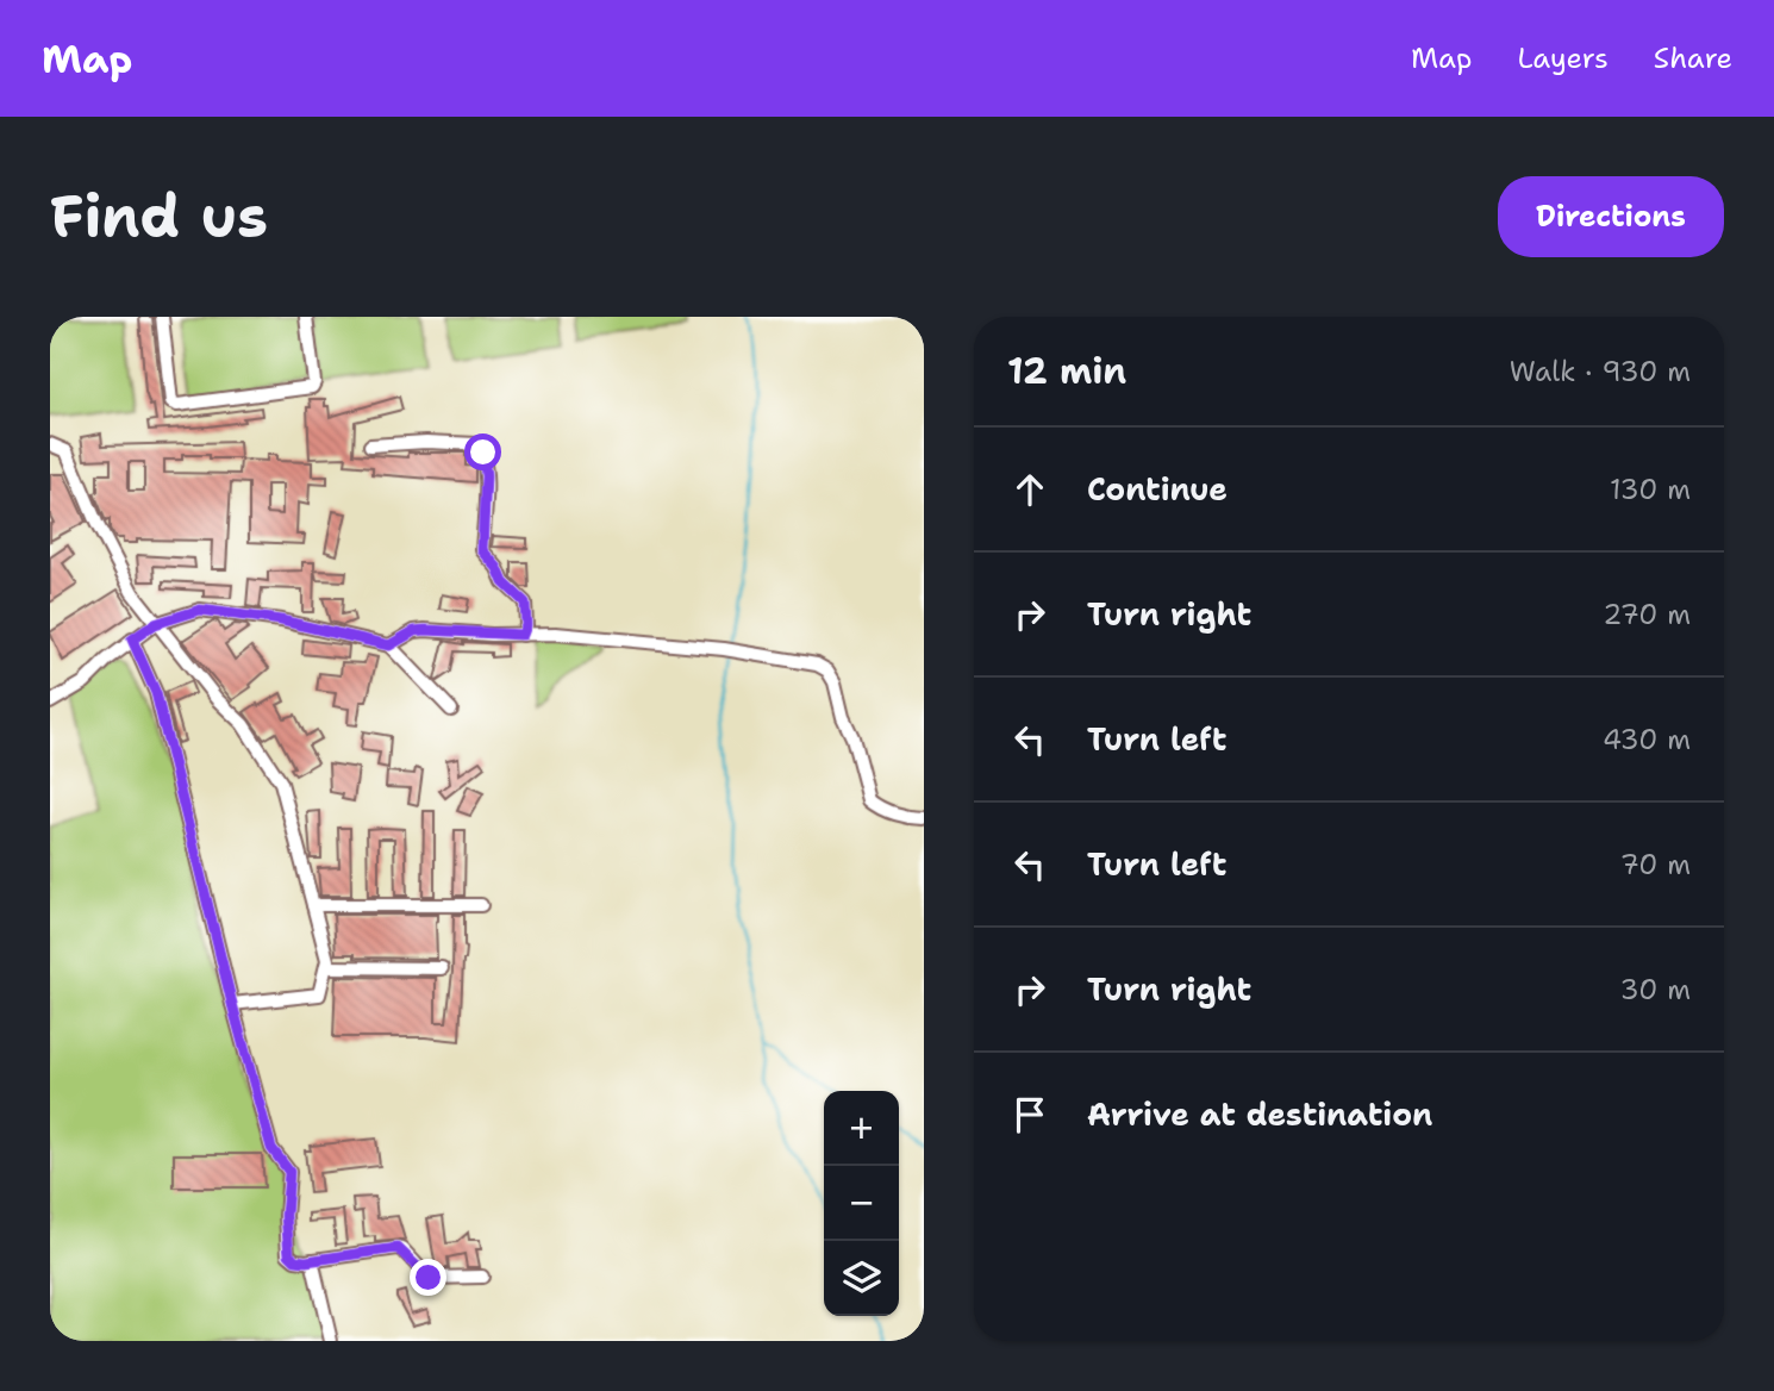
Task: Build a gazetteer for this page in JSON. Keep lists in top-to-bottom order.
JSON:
{
  "page": {
    "header": "Map",
    "nav": ["Map", "Layers", "Share"],
    "buttons": "Directions",
    "title": "Find us",
    "heading": ["12 min", "Walk · 930 m"],
    "list": [
      ["Continue", "130 m"],
      ["Turn right", "270 m"],
      ["Turn left", "430 m"],
      ["Turn left", "70 m"],
      ["Turn right", "30 m"],
      "Arrive at destination"
    ],
    "map_buttons": ["+", "−"]
  }
}
